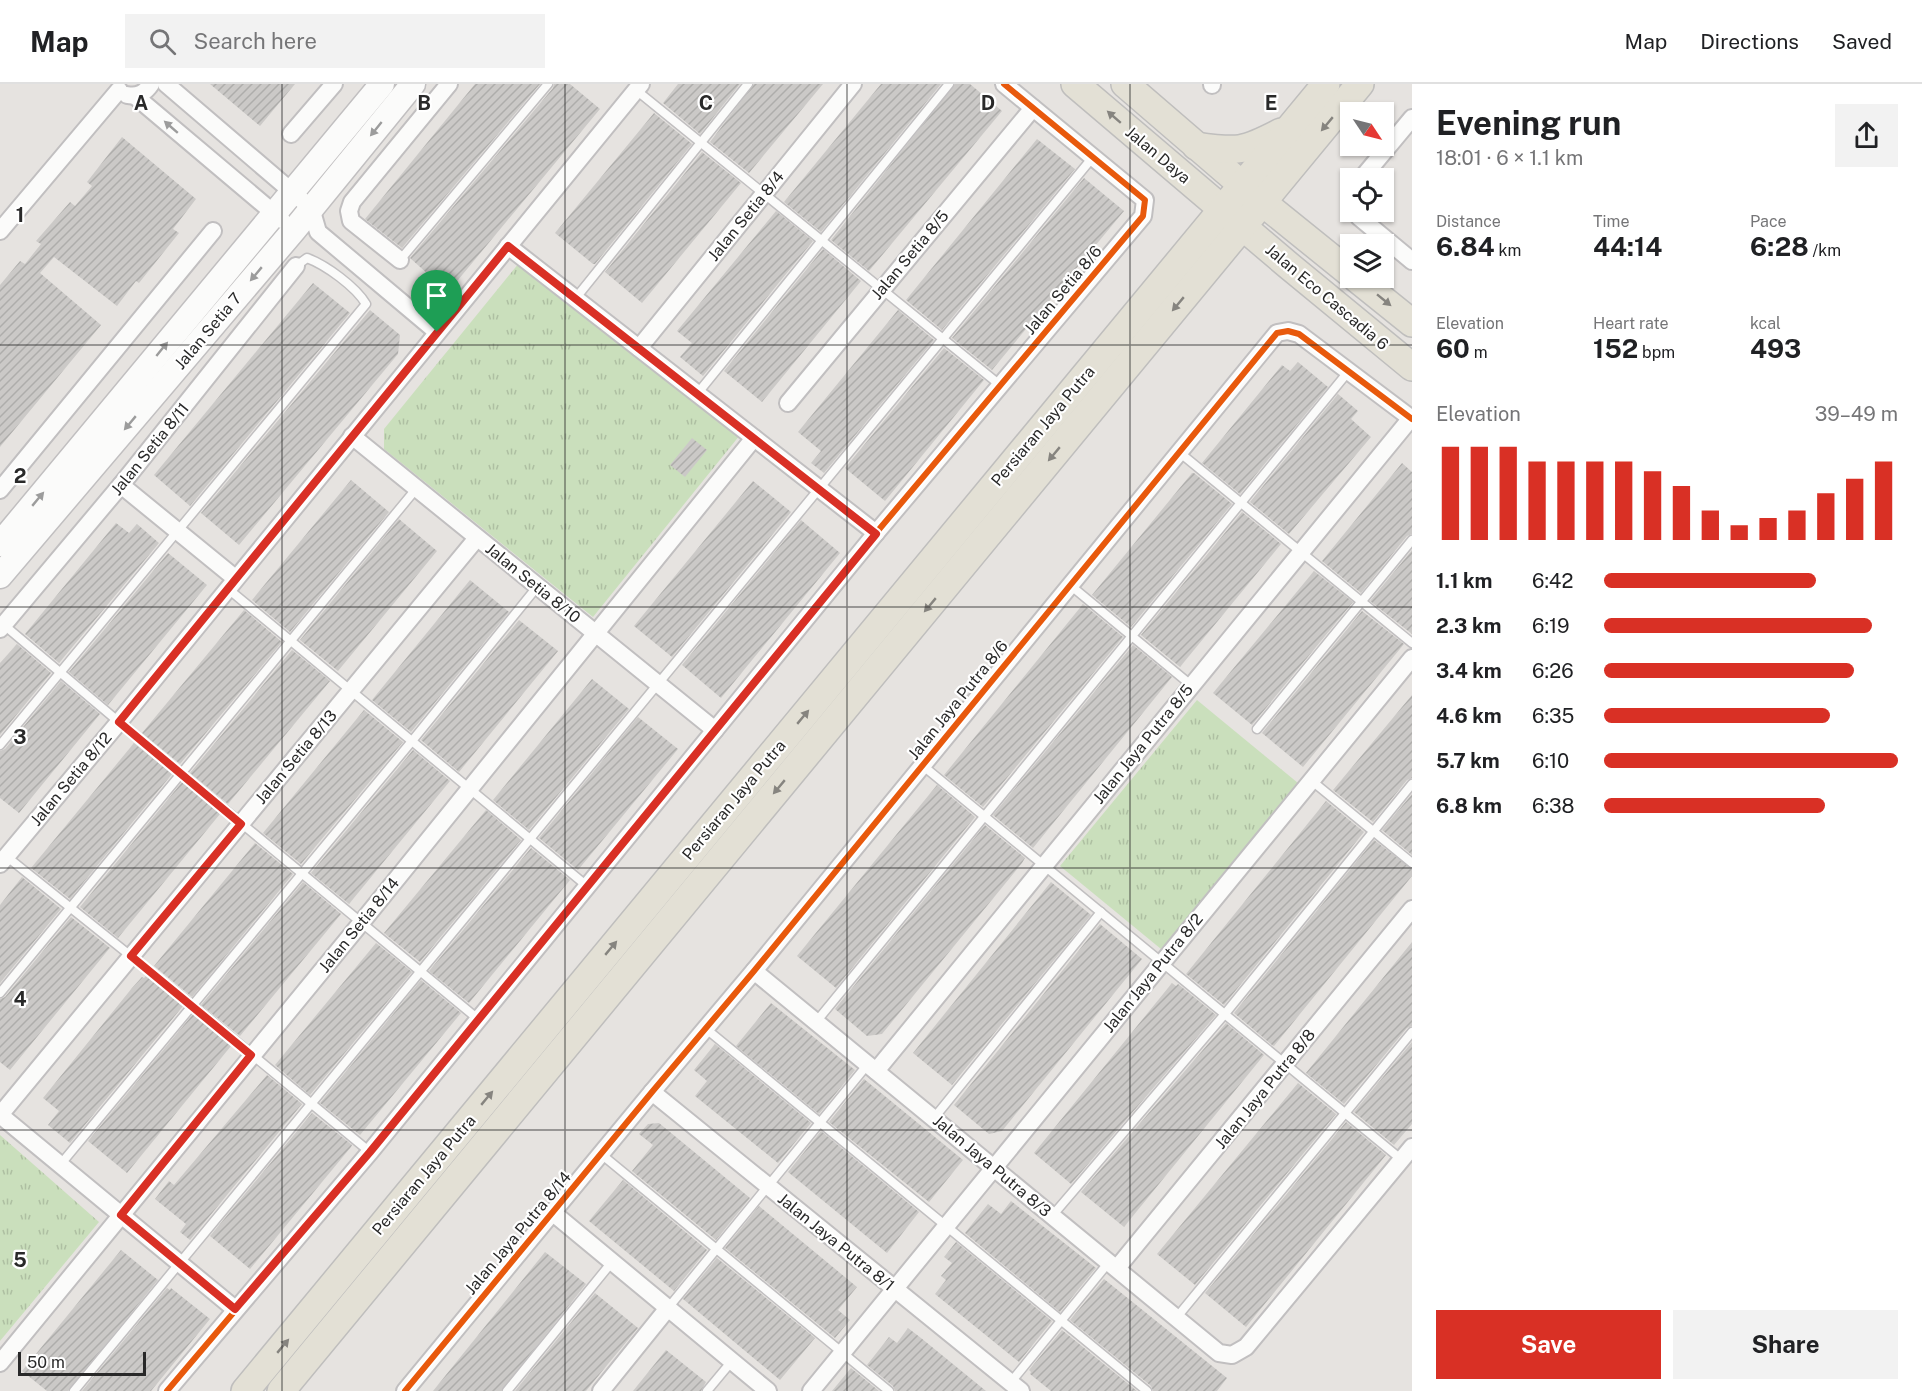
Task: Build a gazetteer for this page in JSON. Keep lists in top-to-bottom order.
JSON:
{
  "streets": {
    "main road": ["Jalan Daya", "Jalan Eco Cascadia 6", "Persiaran Jaya Putra"],
    "street": [
      "Jalan Setia 8/4",
      "Jalan Setia 8/5",
      "Jalan Setia 8/6",
      "Jalan Setia 7",
      "Jalan Setia 8/11",
      "Jalan Setia 8/10",
      "Jalan Jaya Putra 8/6",
      "Jalan Jaya Putra 8/5",
      "Jalan Setia 8/13",
      "Jalan Setia 8/12",
      "Jalan Setia 8/14",
      "Jalan Jaya Putra 8/2",
      "Jalan Jaya Putra 8/8",
      "Jalan Jaya Putra 8/3",
      "Jalan Jaya Putra 8/14",
      "Jalan Jaya Putra 8/1"
    ]
  },
  "crossings": [
    ["Jalan Daya", "Jalan Eco Cascadia 6"],
    ["Jalan Daya", "Persiaran Jaya Putra"],
    ["Jalan Setia 8/5", "Jalan Setia 8/6"],
    ["Jalan Setia 8/6", "Jalan Setia 8/10"],
    ["Jalan Eco Cascadia 6", "Persiaran Jaya Putra"],
    ["Jalan Setia 8/10", "Jalan Setia 8/13"],
    ["Jalan Setia 8/10", "Jalan Setia 8/12"],
    ["Jalan Setia 8/10", "Jalan Setia 8/14"],
    ["Jalan Jaya Putra 8/6", "Jalan Jaya Putra 8/3"],
    ["Jalan Jaya Putra 8/6", "Jalan Jaya Putra 8/14"],
    ["Jalan Jaya Putra 8/6", "Jalan Jaya Putra 8/1"],
    ["Jalan Jaya Putra 8/5", "Jalan Jaya Putra 8/3"],
    ["Jalan Jaya Putra 8/2", "Jalan Jaya Putra 8/3"],
    ["Jalan Jaya Putra 8/2", "Jalan Jaya Putra 8/1"],
    ["Jalan Jaya Putra 8/8", "Jalan Jaya Putra 8/3"],
    ["Jalan Jaya Putra 8/14", "Jalan Jaya Putra 8/1"]
  ],
  "scale_bar": "50 m",
  "north": "bottom right",
  "page": {
    "header": "Map",
    "search": "Search here",
    "nav": ["Map", "Directions", "Saved"],
    "heading": ["Evening run", "18:01 · 6 × 1.1 km"],
    "stats": [
      ["Distance", "6.84 km"],
      ["Time", "44:14"],
      ["Pace", "6:28 /km"],
      ["Elevation", "60 m"],
      ["Heart rate", "152 bpm"],
      ["kcal", "493"]
    ],
    "chart": ["Elevation", "39–49 m"],
    "list": [
      {
        "name": "1.1 km",
        "note": "6:42"
      },
      {
        "name": "2.3 km",
        "note": "6:19"
      },
      {
        "name": "3.4 km",
        "note": "6:26"
      },
      {
        "name": "4.6 km",
        "note": "6:35"
      },
      {
        "name": "5.7 km",
        "note": "6:10"
      },
      {
        "name": "6.8 km",
        "note": "6:38"
      }
    ],
    "buttons": ["Save", "Share"],
    "scale": "50 m"
  },
  "grid": {
    "columns": [
      "A",
      "B",
      "C",
      "D",
      "E"
    ],
    "rows": [
      "1",
      "2",
      "3",
      "4",
      "5"
    ]
  }
}
